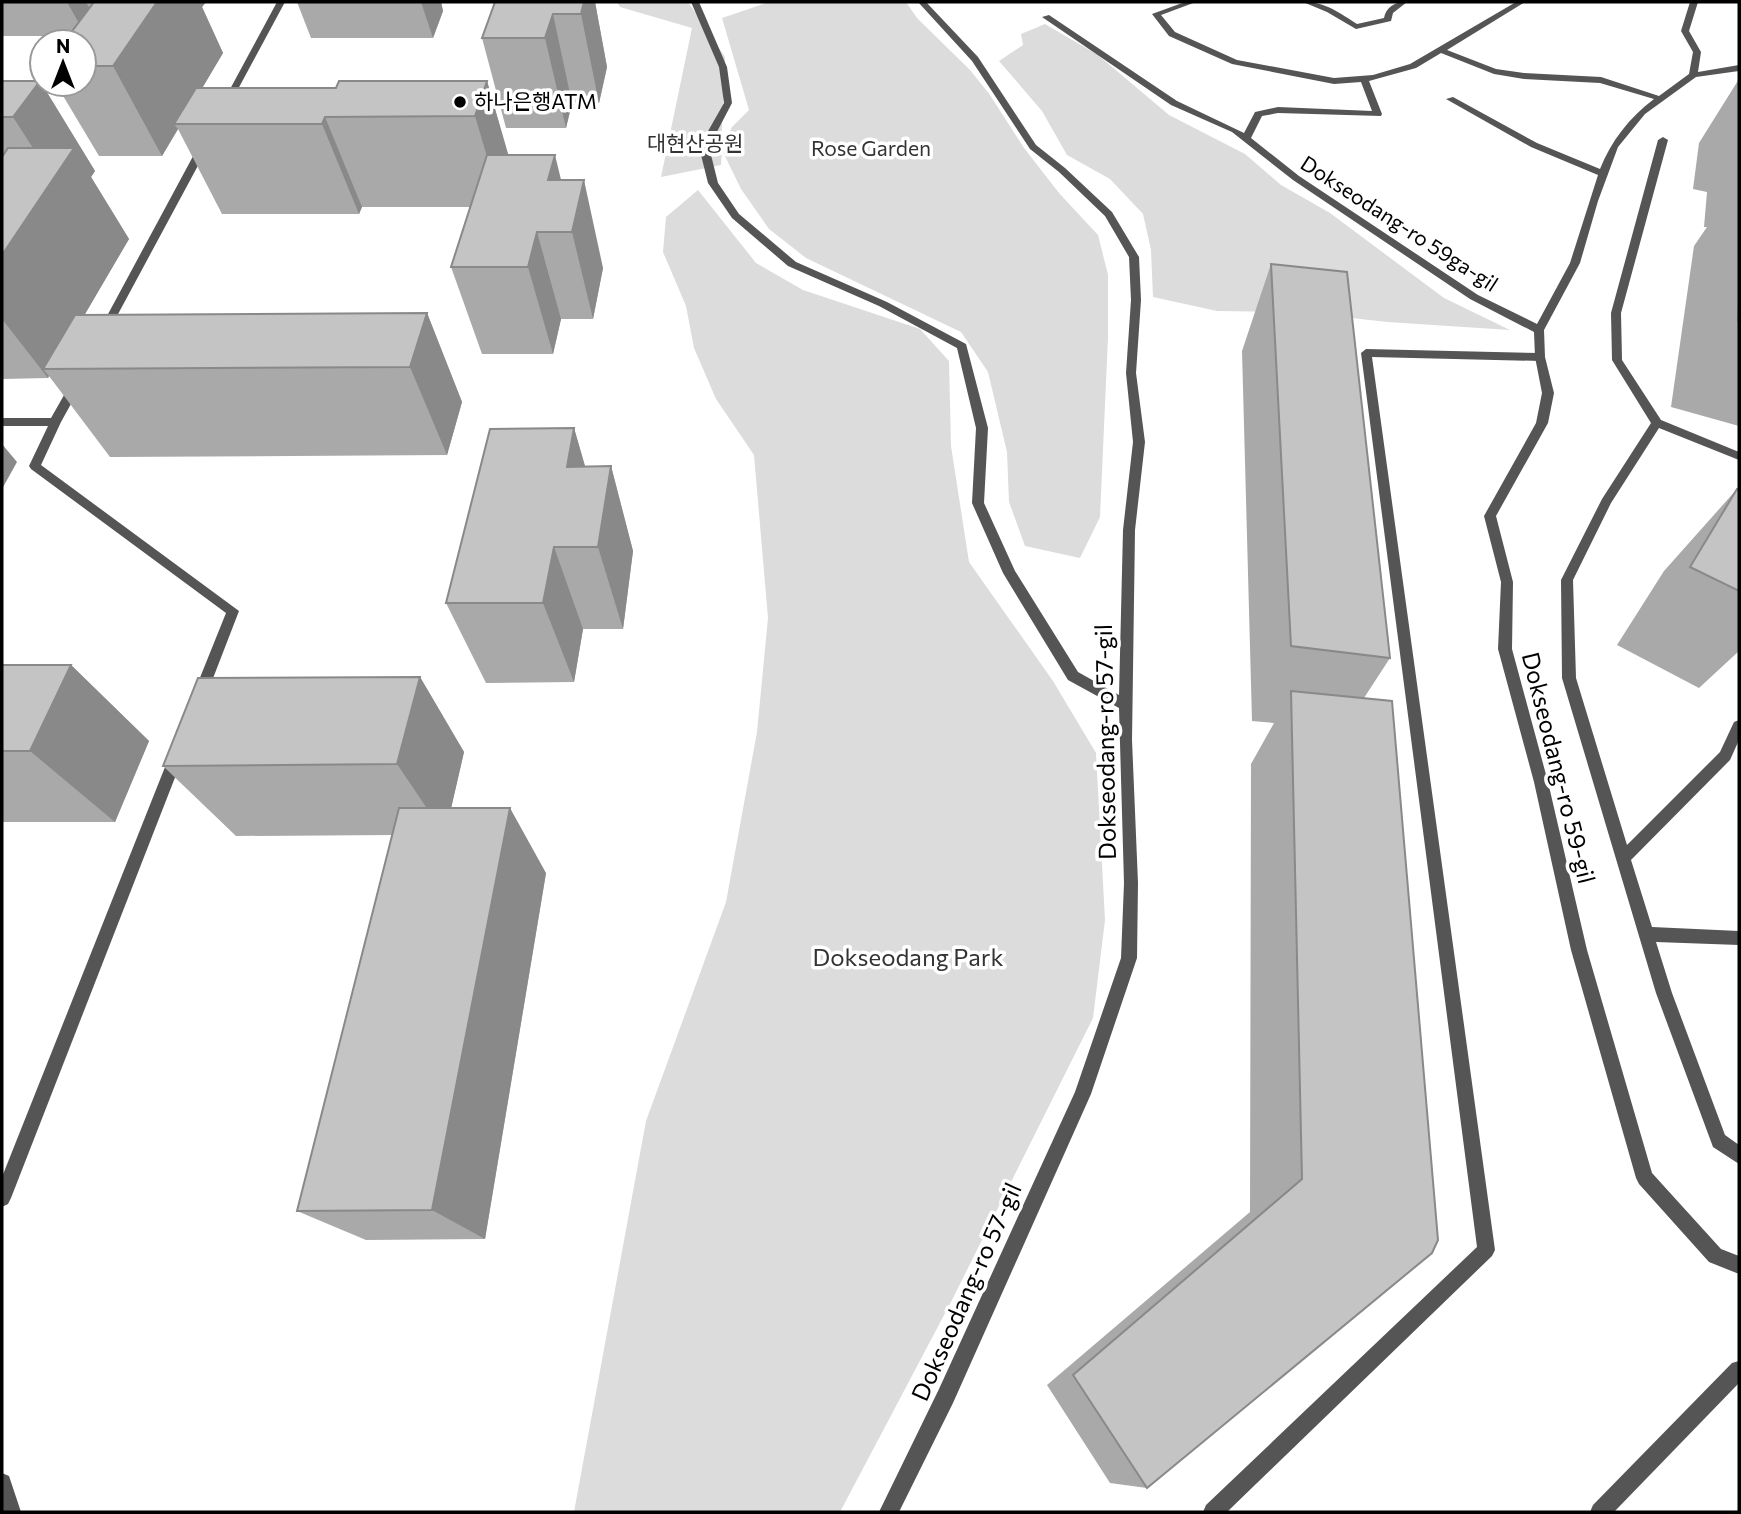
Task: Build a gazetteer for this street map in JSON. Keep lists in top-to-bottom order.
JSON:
{
  "streets": {
    "street": ["Dokseodang-ro 59ga-gil", "Dokseodang-ro 57-gil", "Dokseodang-ro 59-gil"]
  },
  "crossings": [
    ["Dokseodang-ro 59ga-gil", "Dokseodang-ro 59-gil"]
  ],
  "parks": ["대현산공원", "Rose Garden", "Dokseodang Park"],
  "places": ["하나은행ATM"],
  "north": "top"
}
